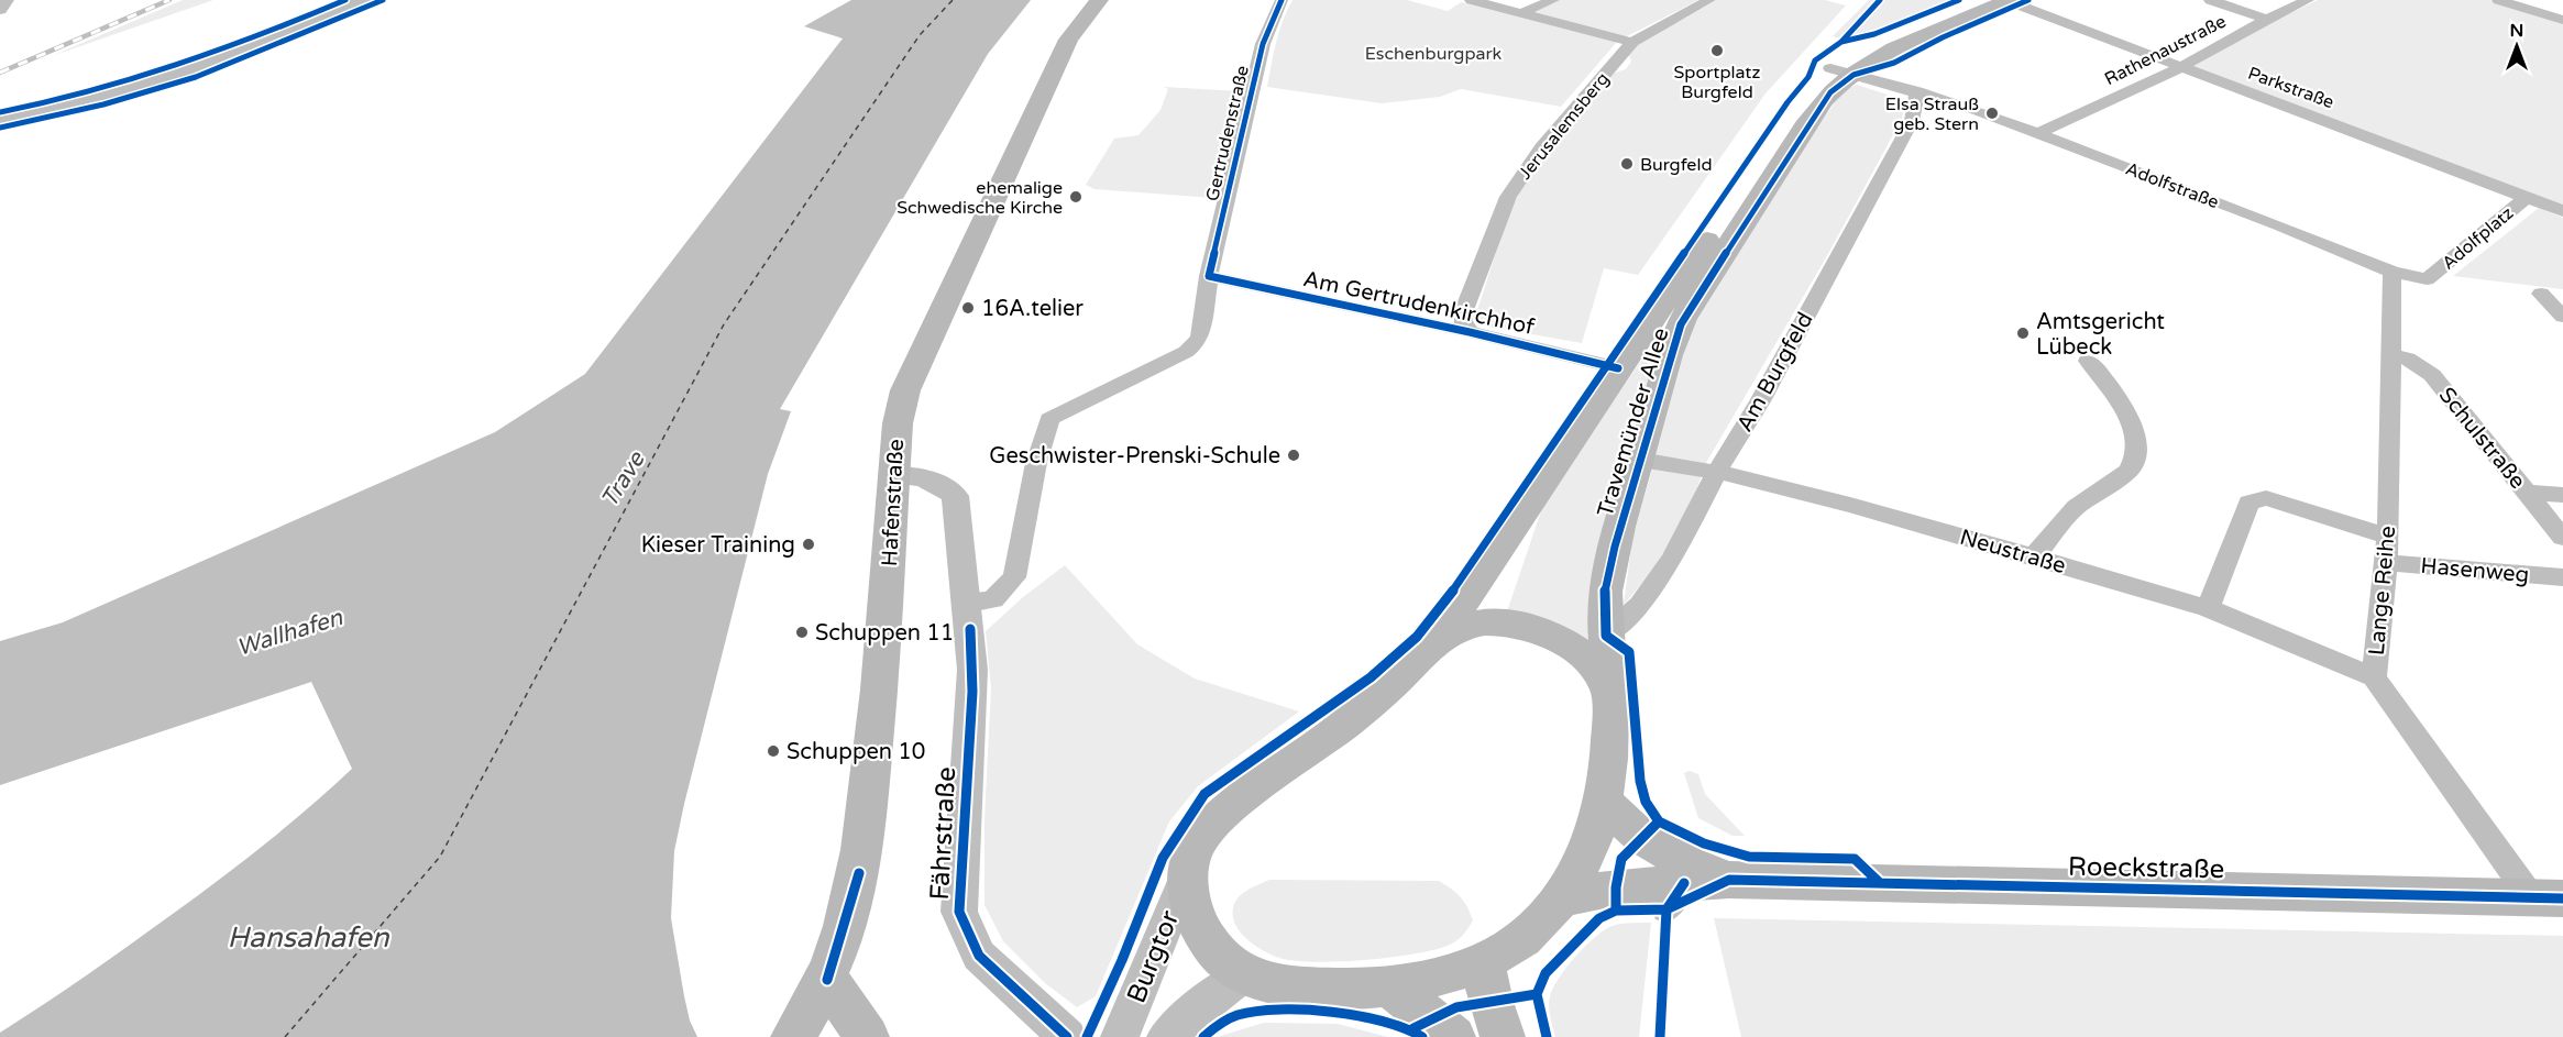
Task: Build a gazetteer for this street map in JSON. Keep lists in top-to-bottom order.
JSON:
{
  "streets": {
    "main road": ["Travemünder Allee", "Hafenstraße", "Roeckstraße"],
    "street": [
      "Rathenaustraße",
      "Parkstraße",
      "Jerusalemsberg",
      "Gertrudenstraße",
      "Adolfstraße",
      "Adolfplatz",
      "Am Gertrudenkirchhof",
      "Am Burgfeld",
      "Schulstraße",
      "Neustraße",
      "Hasenweg",
      "Lange Reihe",
      "Fährstraße",
      "Burgtor"
    ]
  },
  "crossings": [
    ["Rathenaustraße", "Parkstraße"],
    ["Rathenaustraße", "Adolfstraße"],
    ["Parkstraße", "Adolfplatz"],
    ["Parkstraße", "Travemünder Allee"],
    ["Jerusalemsberg", "Am Gertrudenkirchhof"],
    ["Gertrudenstraße", "Am Gertrudenkirchhof"],
    ["Gertrudenstraße", "Fährstraße"],
    ["Adolfstraße", "Adolfplatz"],
    ["Adolfstraße", "Am Burgfeld"],
    ["Adolfstraße", "Travemünder Allee"],
    ["Adolfstraße", "Lange Reihe"],
    ["Am Gertrudenkirchhof", "Travemünder Allee"],
    ["Am Burgfeld", "Travemünder Allee"],
    ["Am Burgfeld", "Neustraße"],
    ["Travemünder Allee", "Neustraße"],
    ["Travemünder Allee", "Roeckstraße"],
    ["Schulstraße", "Lange Reihe"],
    ["Hafenstraße", "Fährstraße"],
    ["Neustraße", "Lange Reihe"],
    ["Hasenweg", "Lange Reihe"],
    ["Lange Reihe", "Roeckstraße"]
  ],
  "water": ["Trave", "Wallhafen", "Hansahafen"],
  "parks": ["Eschenburgpark"],
  "places": [
    "Sportplatz Burgfeld",
    "Elsa Strauß geb. Stern",
    "Burgfeld",
    "ehemalige Schwedische Kirche",
    "16A.telier",
    "Amtsgericht Lübeck",
    "Geschwister-Prenski-Schule",
    "Kieser Training",
    "Schuppen 11",
    "Schuppen 10"
  ],
  "north": "top"
}
